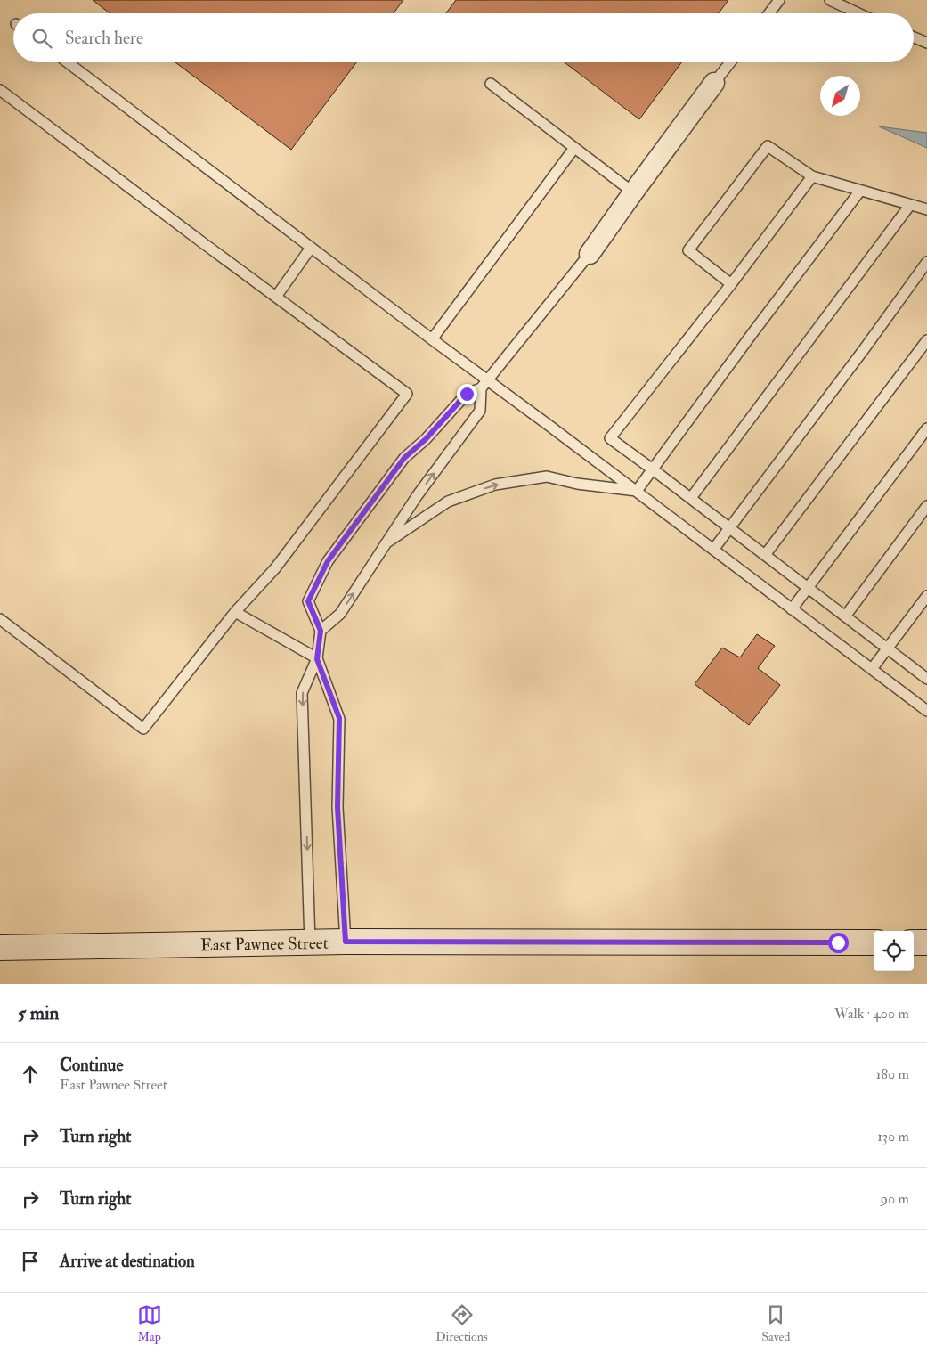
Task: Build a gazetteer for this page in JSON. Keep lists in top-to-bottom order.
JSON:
{
  "streets": {
    "main road": ["East Pawnee Street"]
  },
  "north": "bottom left",
  "page": {
    "search": "Search here",
    "heading": ["5 min", "Walk · 400 m"],
    "list": [
      ["Continue", "East Pawnee Street", "180 m"],
      ["Turn right", "130 m"],
      ["Turn right", "90 m"],
      "Arrive at destination"
    ],
    "nav": ["Map", "Directions", "Saved"]
  }
}
